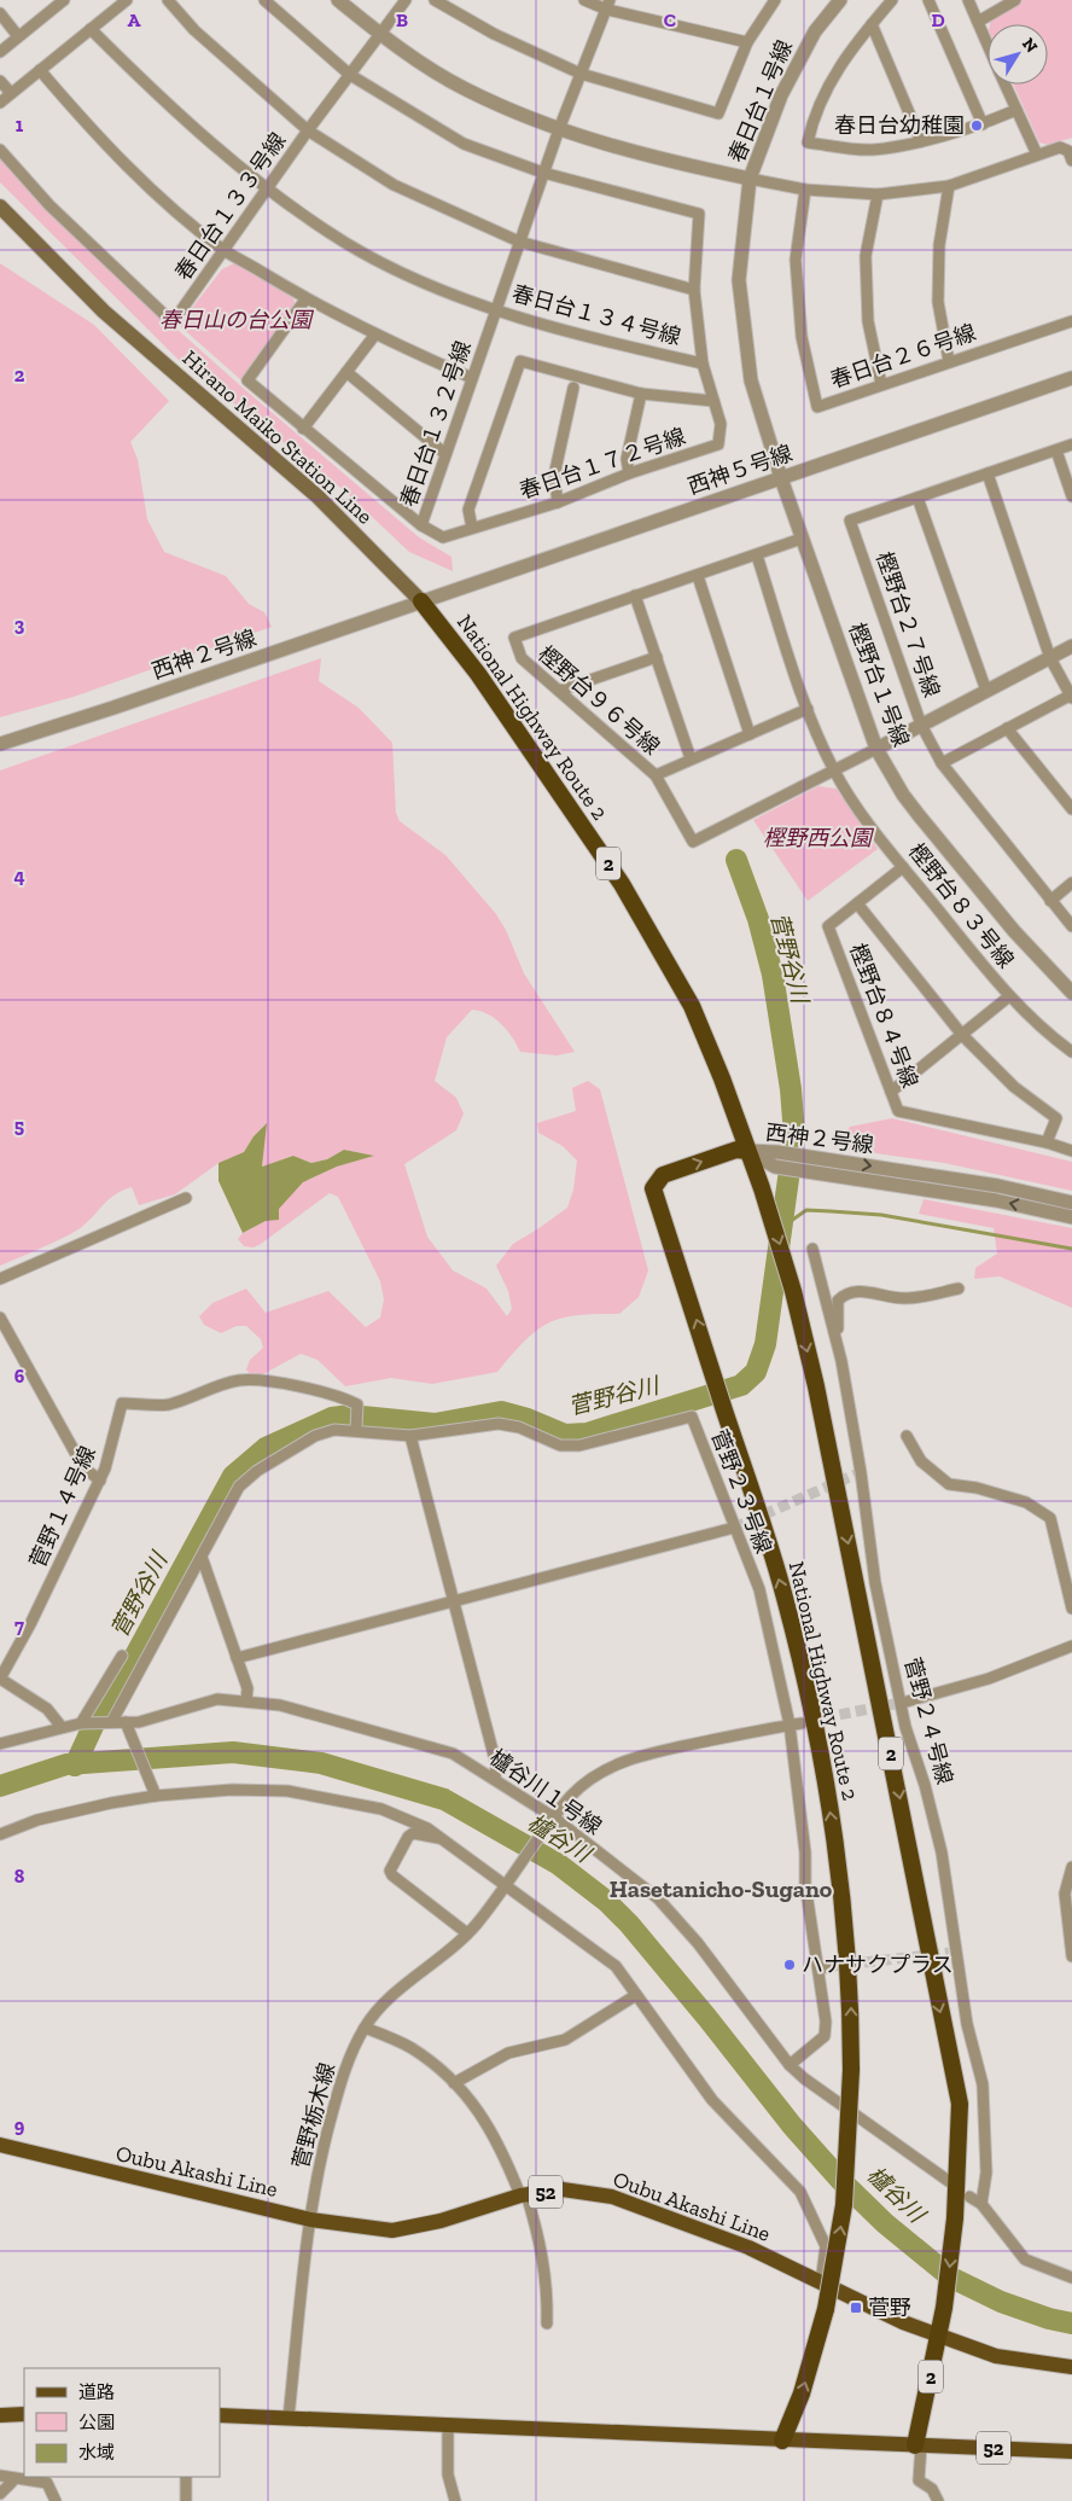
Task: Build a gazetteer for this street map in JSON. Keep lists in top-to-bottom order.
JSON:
{
  "streets": {
    "highway": ["National Highway Route 2", "2"],
    "main road": ["Hirano Maiko Station Line", "Oubu Akashi Line", "52"],
    "street": [
      "春日台１号線",
      "春日台１３３号線",
      "春日台１３４号線",
      "春日台２６号線",
      "春日台１３２号線",
      "春日台１７２号線",
      "西神５号線",
      "樫野台２７号線",
      "西神２号線",
      "樫野台１号線",
      "樫野台９６号線",
      "樫野台８３号線",
      "樫野台８４号線",
      "菅野２３号線",
      "菅野１４号線",
      "菅野２４号線",
      "櫨谷川１号線",
      "菅野栃木線"
    ]
  },
  "crossings": [
    ["春日台１号線", "西神５号線"],
    ["春日台１号線", "樫野台１号線"],
    ["春日台１３３号線", "春日台１３４号線"],
    ["春日台１３４号線", "春日台１３２号線"],
    ["春日台１３４号線", "春日台１７２号線"],
    ["春日台１３２号線", "春日台１７２号線"],
    ["Hirano Maiko Station Line", "西神５号線"],
    ["Hirano Maiko Station Line", "西神２号線"],
    ["Hirano Maiko Station Line", "National Highway Route 2"],
    ["西神５号線", "西神２号線"],
    ["西神５号線", "樫野台１号線"],
    ["西神５号線", "National Highway Route 2"],
    ["西神２号線", "National Highway Route 2"],
    ["樫野台１号線", "樫野台９６号線"],
    ["樫野台９６号線", "樫野台８３号線"],
    ["National Highway Route 2", "Oubu Akashi Line"],
    ["National Highway Route 2", "52"],
    ["樫野台８３号線", "樫野台８４号線"],
    ["菅野２３号線", "櫨谷川１号線"],
    ["櫨谷川１号線", "菅野栃木線"],
    ["菅野栃木線", "Oubu Akashi Line"],
    ["菅野栃木線", "52"]
  ],
  "districts": ["Hasetanicho-Sugano"],
  "water": ["菅野谷川", "櫨谷川"],
  "parks": ["春日山の台公園", "樫野西公園"],
  "places": {
    "other": ["春日台幼稚園", "ハナサクプラス"],
    "transit": ["菅野"]
  },
  "legend": ["道路", "公園", "水域"],
  "north": "top right",
  "grid": {
    "columns": [
      "A",
      "B",
      "C",
      "D"
    ],
    "rows": [
      "1",
      "2",
      "3",
      "4",
      "5",
      "6",
      "7",
      "8",
      "9"
    ]
  }
}
